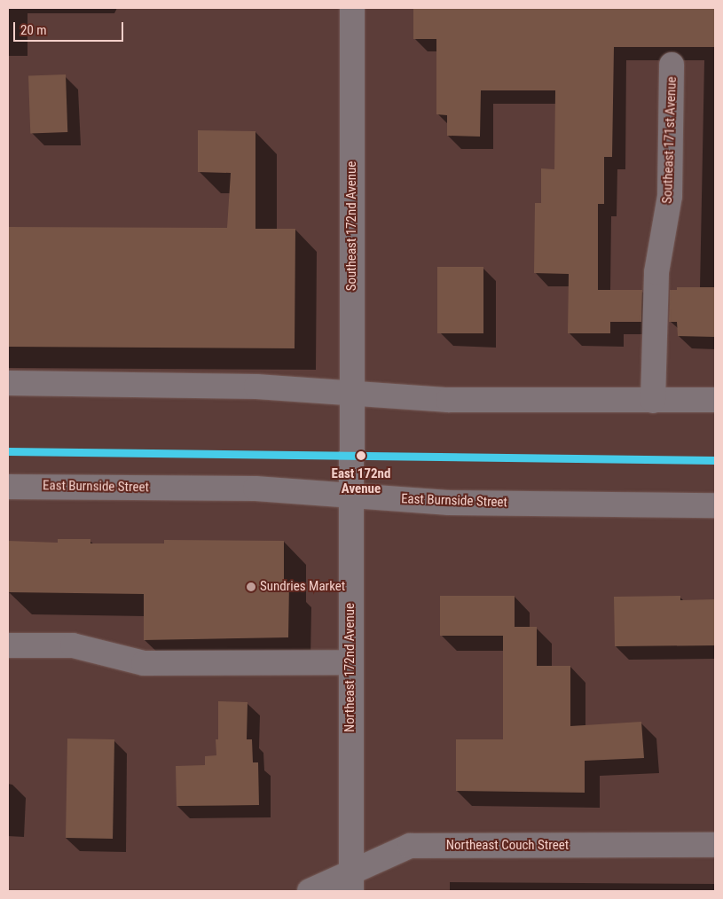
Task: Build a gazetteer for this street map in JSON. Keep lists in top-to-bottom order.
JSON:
{
  "streets": {
    "street": [
      "Southeast 171st Avenue",
      "Southeast 172nd Avenue",
      "East Burnside Street",
      "Northeast 172nd Avenue",
      "Northeast Couch Street"
    ]
  },
  "crossings": [
    ["Southeast 172nd Avenue", "Northeast 172nd Avenue"],
    ["East Burnside Street", "Northeast 172nd Avenue"],
    ["Northeast 172nd Avenue", "Northeast Couch Street"]
  ],
  "places": ["East 172nd Avenue", "Sundries Market"],
  "scale_bar": "20 m"
}
